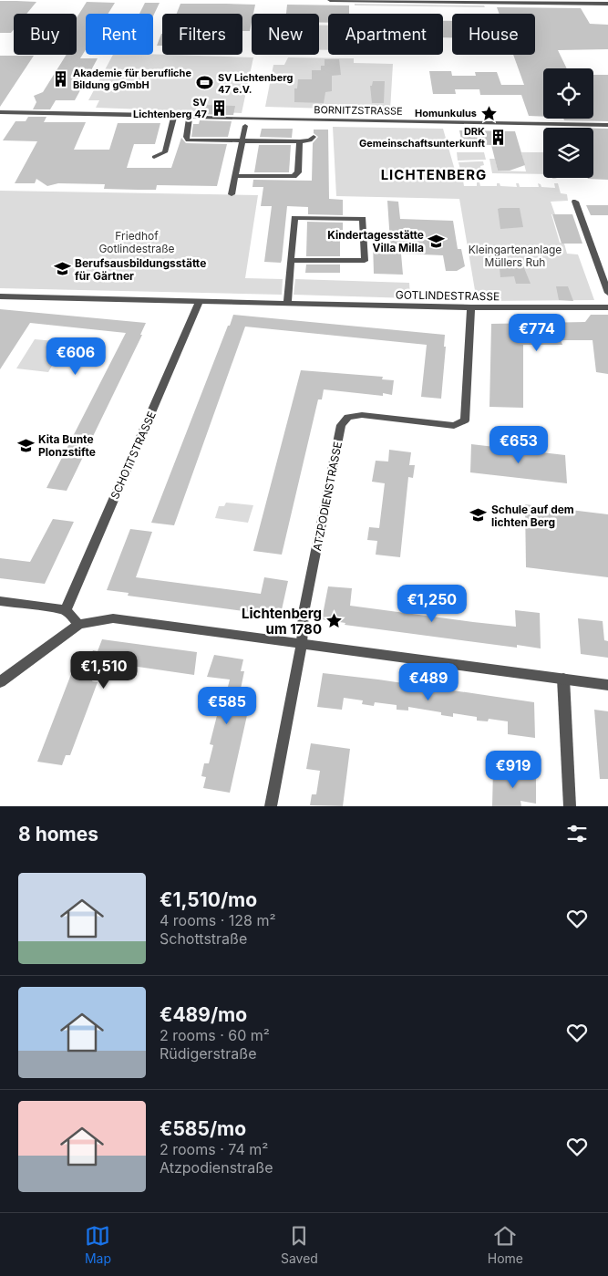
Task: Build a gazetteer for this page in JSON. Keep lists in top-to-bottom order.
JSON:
{
  "streets": {
    "street": [
      "BORNITZSTRASSE",
      "GOTLINDESTRASSE",
      "SCHOTTSTRASSE",
      "ATZPODIENSTRASSE"
    ]
  },
  "crossings": [
    ["GOTLINDESTRASSE", "SCHOTTSTRASSE"],
    ["GOTLINDESTRASSE", "ATZPODIENSTRASSE"]
  ],
  "districts": ["LICHTENBERG"],
  "parks": ["Friedhof Gotlindestraße", "Kleingartenanlage Müllers Ruh"],
  "places": {
    "building": ["Akademie für berufliche Bildung gGmbH", "SV Lichtenberg 47", "DRK Gemeinschaftsunterkunft"],
    "sports": ["SV Lichtenberg 47 e.V."],
    "place": ["Homunkulus", "Lichtenberg um 1780"],
    "school or university": [
      "Kindertagesstätte Villa Milla",
      "Berufsausbildungsstätte für Gärtner",
      "Kita Bunte Plonzstifte",
      "Schule auf dem lichten Berg"
    ]
  },
  "page": {
    "chip": [
      "Buy",
      "Rent",
      "Filters",
      "New",
      "Apartment",
      "House"
    ],
    "price": [
      "€774",
      "€606",
      "€653",
      "€1,250",
      "€1,510",
      "€489",
      "€585",
      "€919"
    ],
    "heading": "8 homes",
    "list": [
      {
        "name": "€1,510/mo",
        "note": "4 rooms · 128 m² · Schottstraße"
      },
      {
        "name": "€489/mo",
        "note": "2 rooms · 60 m² · Rüdigerstraße"
      },
      {
        "name": "€585/mo",
        "note": "2 rooms · 74 m² · Atzpodienstraße"
      }
    ],
    "tabs": ["Map", "Saved", "Home"]
  }
}
